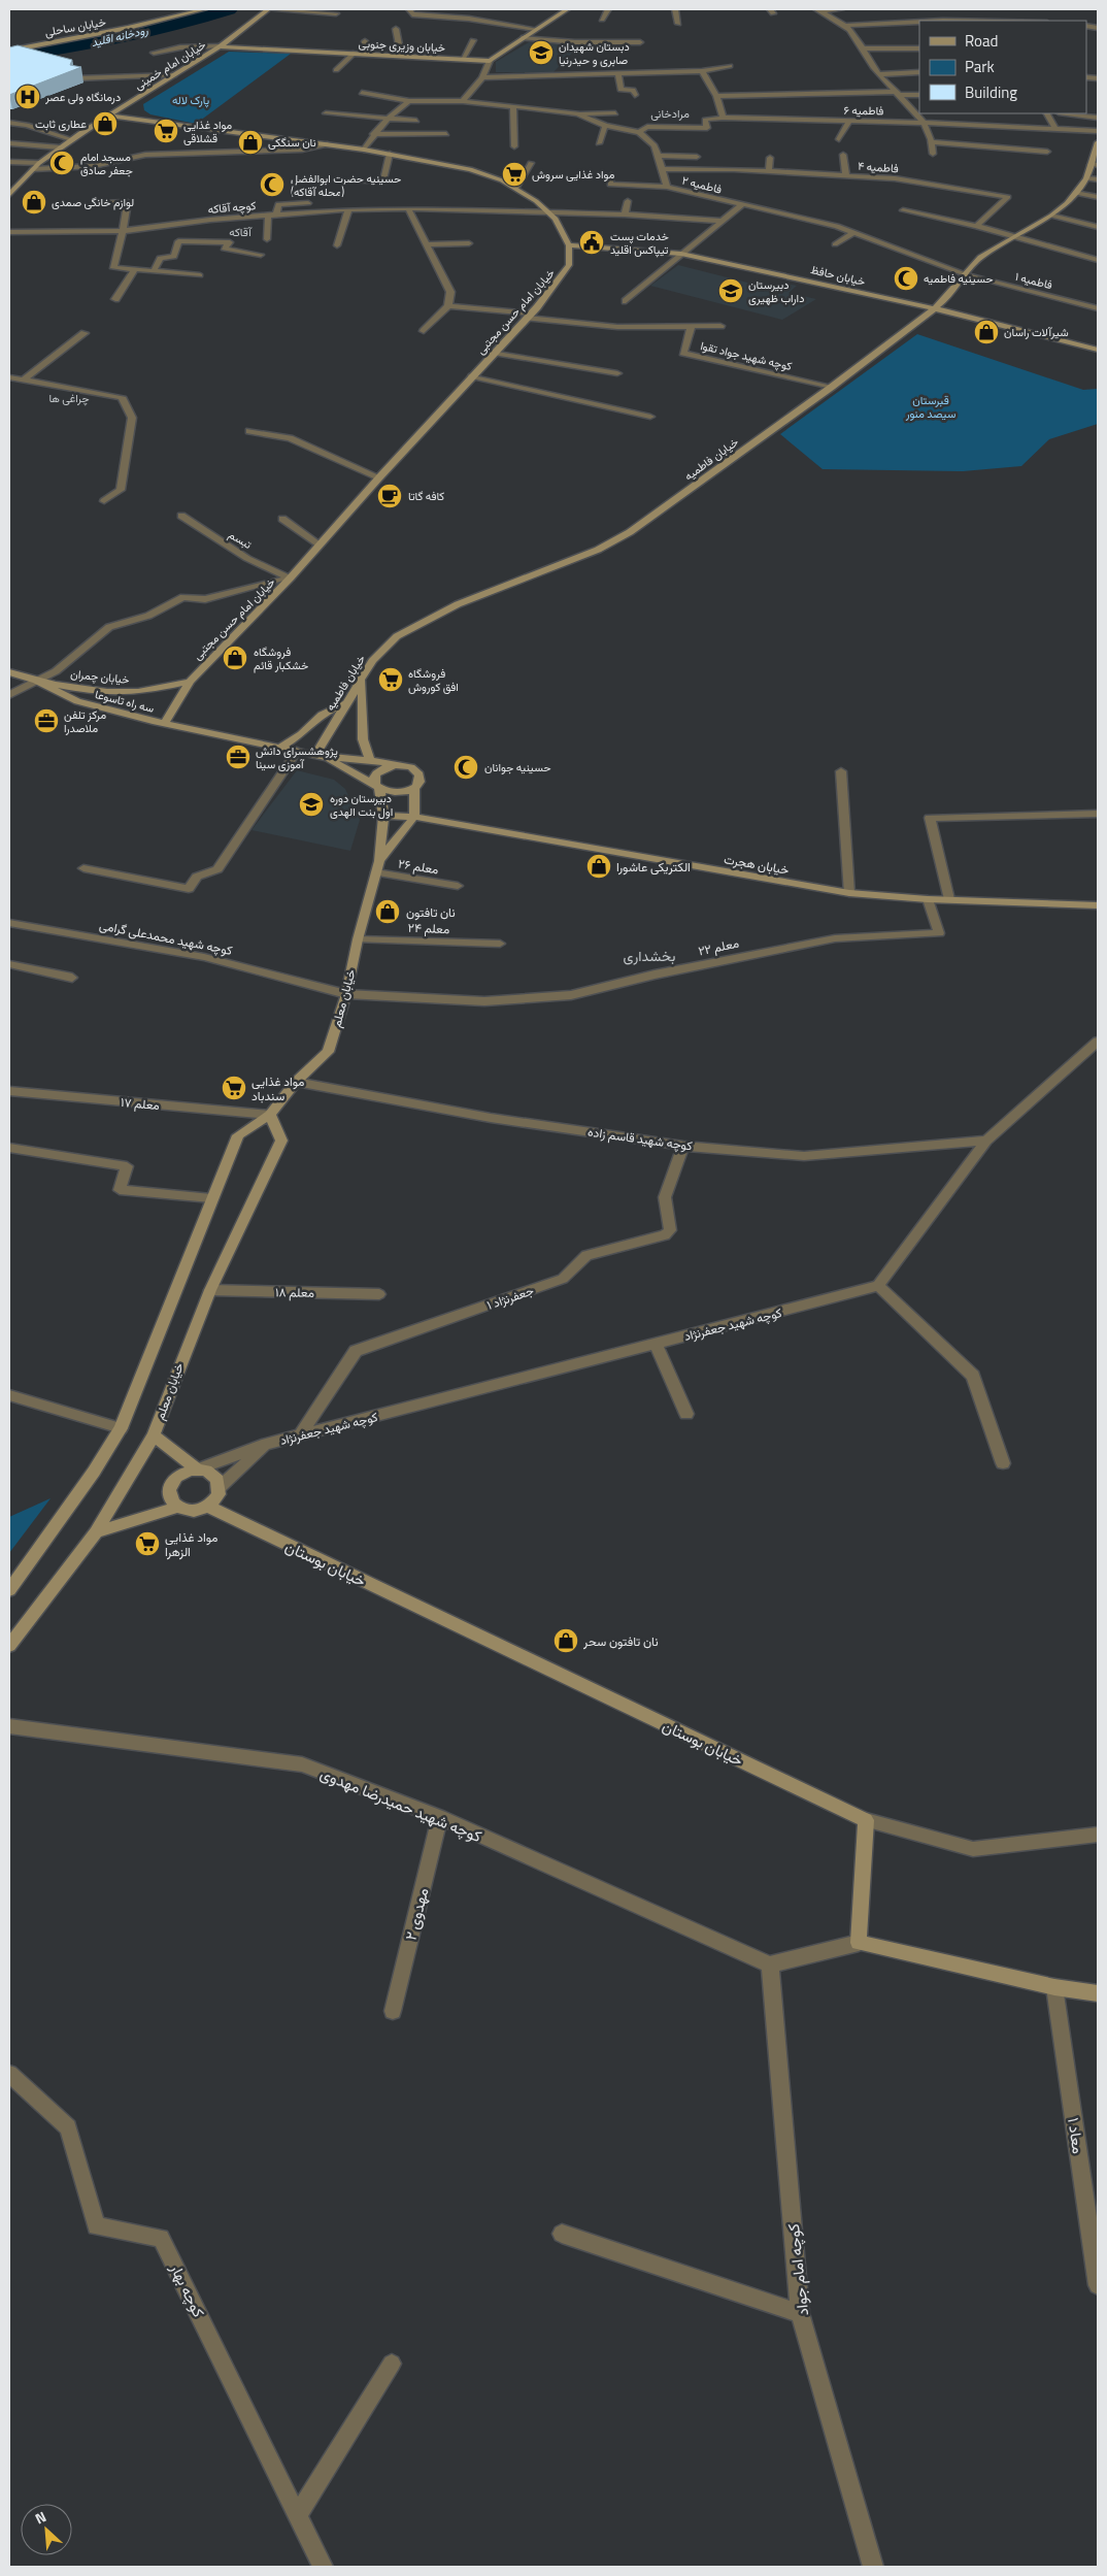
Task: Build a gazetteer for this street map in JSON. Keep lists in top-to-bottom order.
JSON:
{
  "streets": {
    "main road": [
      "خیابان ساحلی",
      "خیابان وزیری جنوبی",
      "خیابان امام خمینی",
      "خیابان حافظ",
      "خیابان امام حسن مجتبی",
      "خیابان فاطمیه",
      "خیابان چمران",
      "سه راه تاسوعا",
      "خیابان هجرت",
      "خیابان معلم",
      "خیابان بوستان"
    ],
    "street": [
      "فاطمیه ۶",
      "فاطمیه ۴",
      "فاطمیه ۲",
      "کوچه آقاکه",
      "فاطمیه ۱",
      "کوچه شهید جواد تقوا",
      "تبسم",
      "معلم ۲۶",
      "معلم ۲۴",
      "کوچه شهید محمدعلی گرامی",
      "معلم ۲۲",
      "معلم ۱۷",
      "کوچه شهید قاسم زاده",
      "معلم ۱۸",
      "جعفرنژاد ۱",
      "کوچه شهید جعفرنژاد",
      "کوچه شهید حمیدرضا مهدوی",
      "مهدوی ۲",
      "معاد ۱",
      "کوچه امام جواد",
      "کوچه بهار"
    ]
  },
  "crossings": [
    ["خیابان وزیری جنوبی", "خیابان امام خمینی"],
    ["فاطمیه ۴", "فاطمیه ۲"],
    ["فاطمیه ۲", "فاطمیه ۱"],
    ["فاطمیه ۲", "خیابان فاطمیه"],
    ["خیابان حافظ", "خیابان امام حسن مجتبی"],
    ["خیابان حافظ", "خیابان فاطمیه"],
    ["فاطمیه ۱", "خیابان فاطمیه"],
    ["خیابان امام حسن مجتبی", "کوچه شهید جواد تقوا"],
    ["خیابان امام حسن مجتبی", "تبسم"],
    ["خیابان امام حسن مجتبی", "خیابان چمران"],
    ["خیابان امام حسن مجتبی", "سه راه تاسوعا"],
    ["کوچه شهید جواد تقوا", "خیابان فاطمیه"],
    ["خیابان چمران", "سه راه تاسوعا"],
    ["خیابان هجرت", "معلم ۲۲"],
    ["خیابان هجرت", "خیابان معلم"],
    ["معلم ۲۶", "خیابان معلم"],
    ["معلم ۲۴", "خیابان معلم"],
    ["کوچه شهید محمدعلی گرامی", "معلم ۲۲"],
    ["کوچه شهید محمدعلی گرامی", "خیابان معلم"],
    ["معلم ۲۲", "خیابان معلم"],
    ["خیابان معلم", "معلم ۱۷"],
    ["خیابان معلم", "کوچه شهید قاسم زاده"],
    ["خیابان معلم", "معلم ۱۸"],
    ["کوچه شهید قاسم زاده", "جعفرنژاد ۱"],
    ["جعفرنژاد ۱", "کوچه شهید جعفرنژاد"],
    ["کوچه شهید جعفرنژاد", "خیابان بوستان"],
    ["کوچه شهید حمیدرضا مهدوی", "مهدوی ۲"],
    ["کوچه شهید حمیدرضا مهدوی", "کوچه امام جواد"]
  ],
  "districts": [
    "مرادخانی",
    "آقاکه",
    "چراغی ها",
    "بخشداری"
  ],
  "water": ["رودخانه اقلید"],
  "parks": ["پارک لاله", "قبرستان سیصد منور"],
  "places": {
    "school or university": ["دبستان شهیدان صابری و حیدرنیا", "دبیرستان داراب ظهیری", "دبیرستان دوره اول بنت الهدی"],
    "hospital": ["درمانگاه ولی عصر"],
    "shop": [
      "عطاری ثابت",
      "نان سنگکی",
      "لوازم خانگی صمدی",
      "شیرآلات راسان",
      "فروشگاه خشکبار قائم",
      "الکتریکی عاشورا",
      "نان تافتون",
      "نان تافتون سحر"
    ],
    "supermarket": [
      "مواد غذایی قشلاقی",
      "مواد غذایی سروش",
      "فروشگاه افق کوروش",
      "مواد غذایی سندباد",
      "مواد غذایی الزهرا"
    ],
    "mosque": [
      "مسجد امام جعفر صادق",
      "حسینیه حضرت ابوالفضل (محله آقاکه)",
      "حسینیه فاطمیه",
      "حسینیه جوانان"
    ],
    "public building": ["خدمات پست تیپاکس اقلید"],
    "cafe": ["کافه گاتا"],
    "office": ["مرکز تلفن ملاصدرا", "پژوهشسرای دانش آموزی سینا"]
  },
  "legend": ["Road", "Park", "Building"],
  "north": "top left"
}
